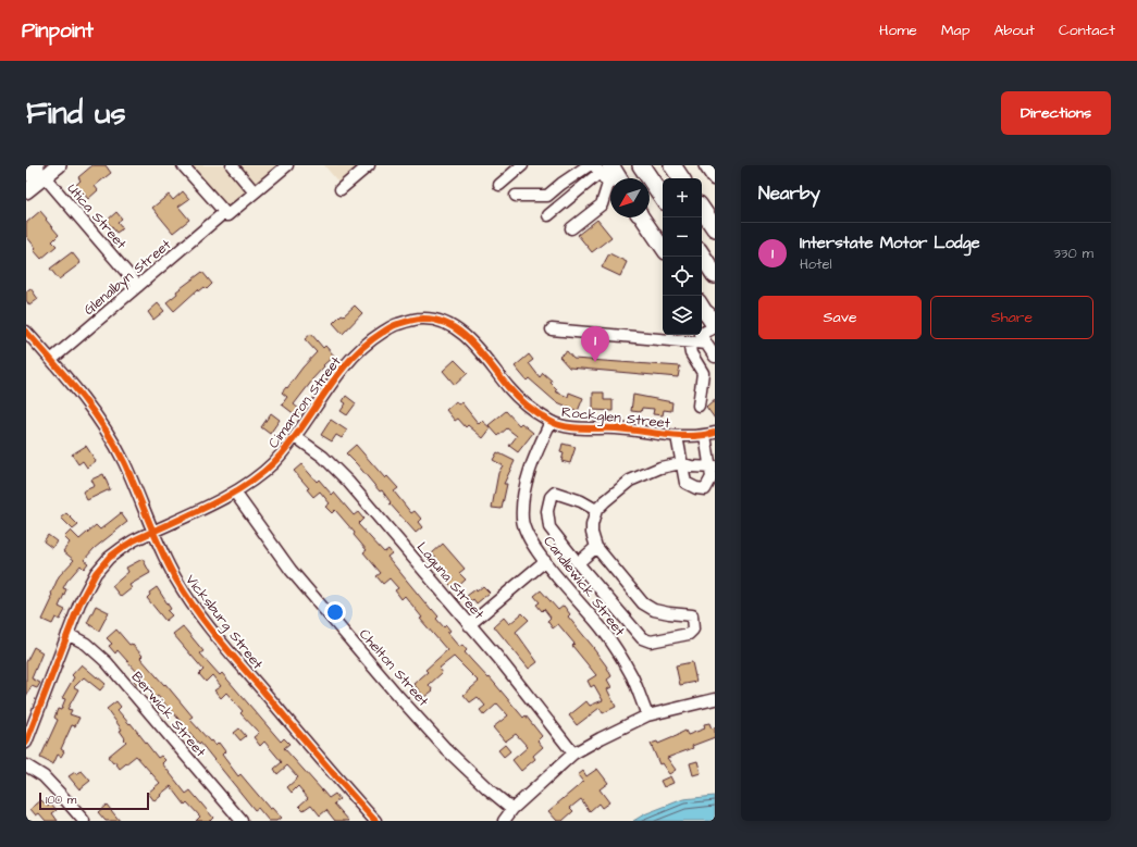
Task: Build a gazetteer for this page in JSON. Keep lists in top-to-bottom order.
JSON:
{
  "streets": {
    "street": [
      "Utica Street",
      "Glenalbyn Street",
      "Cimarron Street",
      "Rockglen Street",
      "Laguna Street",
      "Candlewick Street",
      "Vicksburg Street",
      "Chelton Street",
      "Berwick Street"
    ]
  },
  "crossings": [
    ["Utica Street", "Glenalbyn Street"],
    ["Glenalbyn Street", "Vicksburg Street"],
    ["Cimarron Street", "Rockglen Street"],
    ["Cimarron Street", "Laguna Street"],
    ["Cimarron Street", "Vicksburg Street"],
    ["Cimarron Street", "Chelton Street"],
    ["Cimarron Street", "Berwick Street"],
    ["Rockglen Street", "Candlewick Street"]
  ],
  "scale_bar": "100 m",
  "north": "bottom left",
  "page": {
    "header": "Pinpoint",
    "nav": [
      "Home",
      "Map",
      "About",
      "Contact"
    ],
    "buttons": [
      "Directions",
      ["Save", "Share"]
    ],
    "title": "Find us",
    "heading": "Nearby",
    "map_buttons": ["+", "−"],
    "list": [
      {
        "mark": "1",
        "name": "Interstate Motor Lodge",
        "note": "Hotel",
        "value": "330 m"
      }
    ],
    "pins": "1",
    "scale": "100 m"
  }
}
